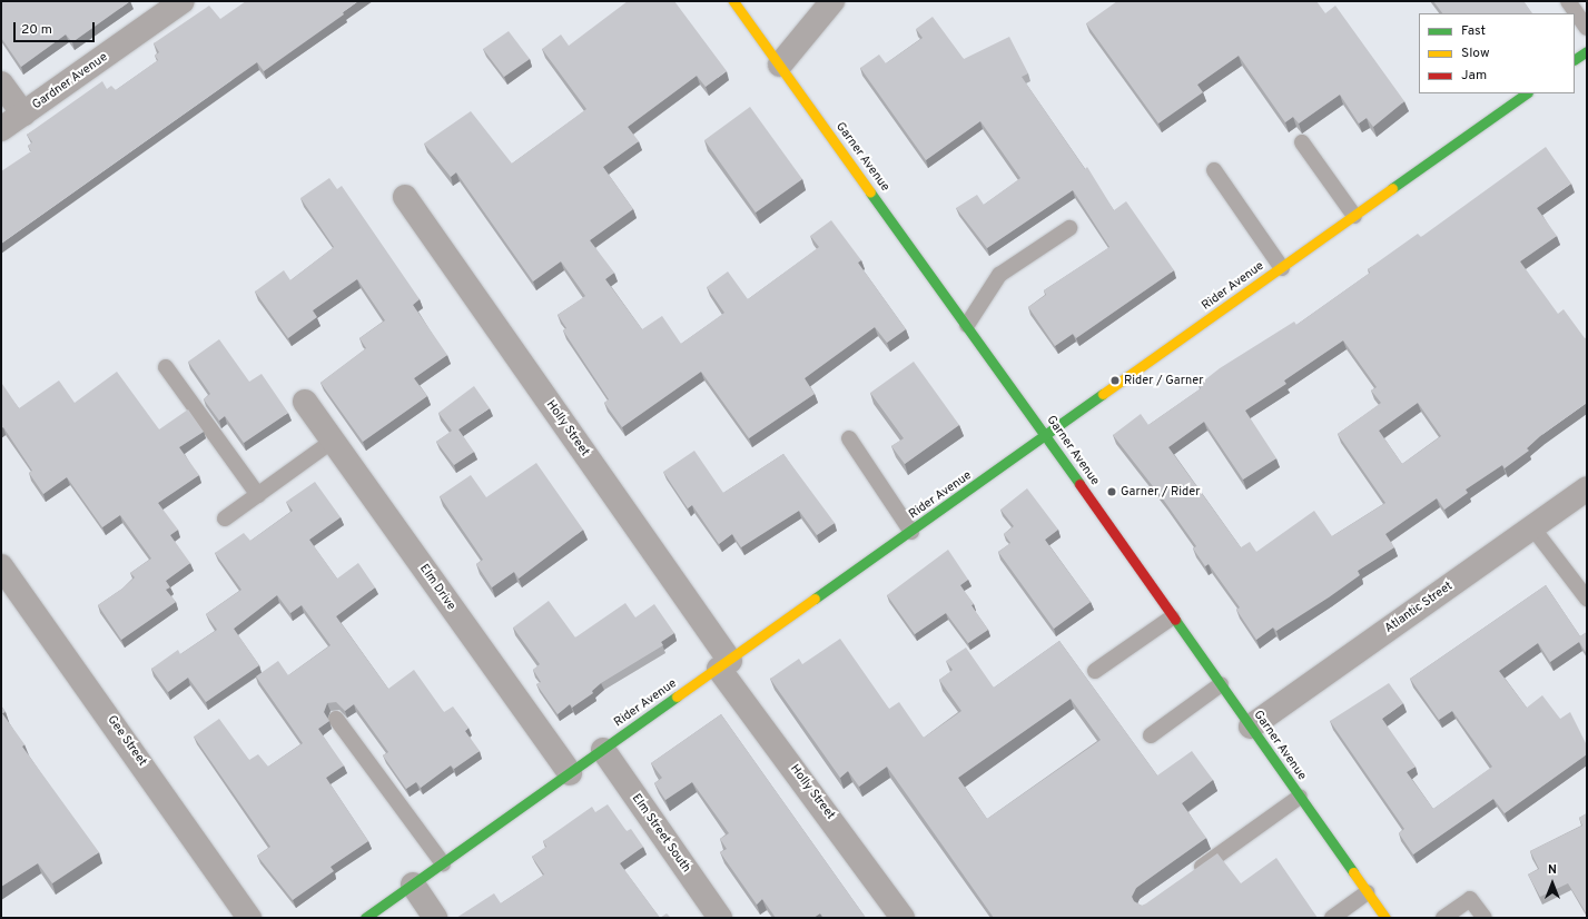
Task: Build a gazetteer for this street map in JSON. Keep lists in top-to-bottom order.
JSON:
{
  "streets": {
    "street": [
      "Gardner Avenue",
      "Garner Avenue",
      "Rider Avenue",
      "Holly Street",
      "Elm Drive",
      "Atlantic Street",
      "Gee Street",
      "Elm Street South"
    ]
  },
  "crossings": [
    ["Garner Avenue", "Rider Avenue"],
    ["Garner Avenue", "Atlantic Street"],
    ["Rider Avenue", "Holly Street"],
    ["Rider Avenue", "Elm Drive"],
    ["Rider Avenue", "Elm Street South"]
  ],
  "places": ["Rider / Garner", "Garner / Rider"],
  "legend": ["Fast", "Slow", "Jam"],
  "scale_bar": "20 m",
  "north": "top"
}
